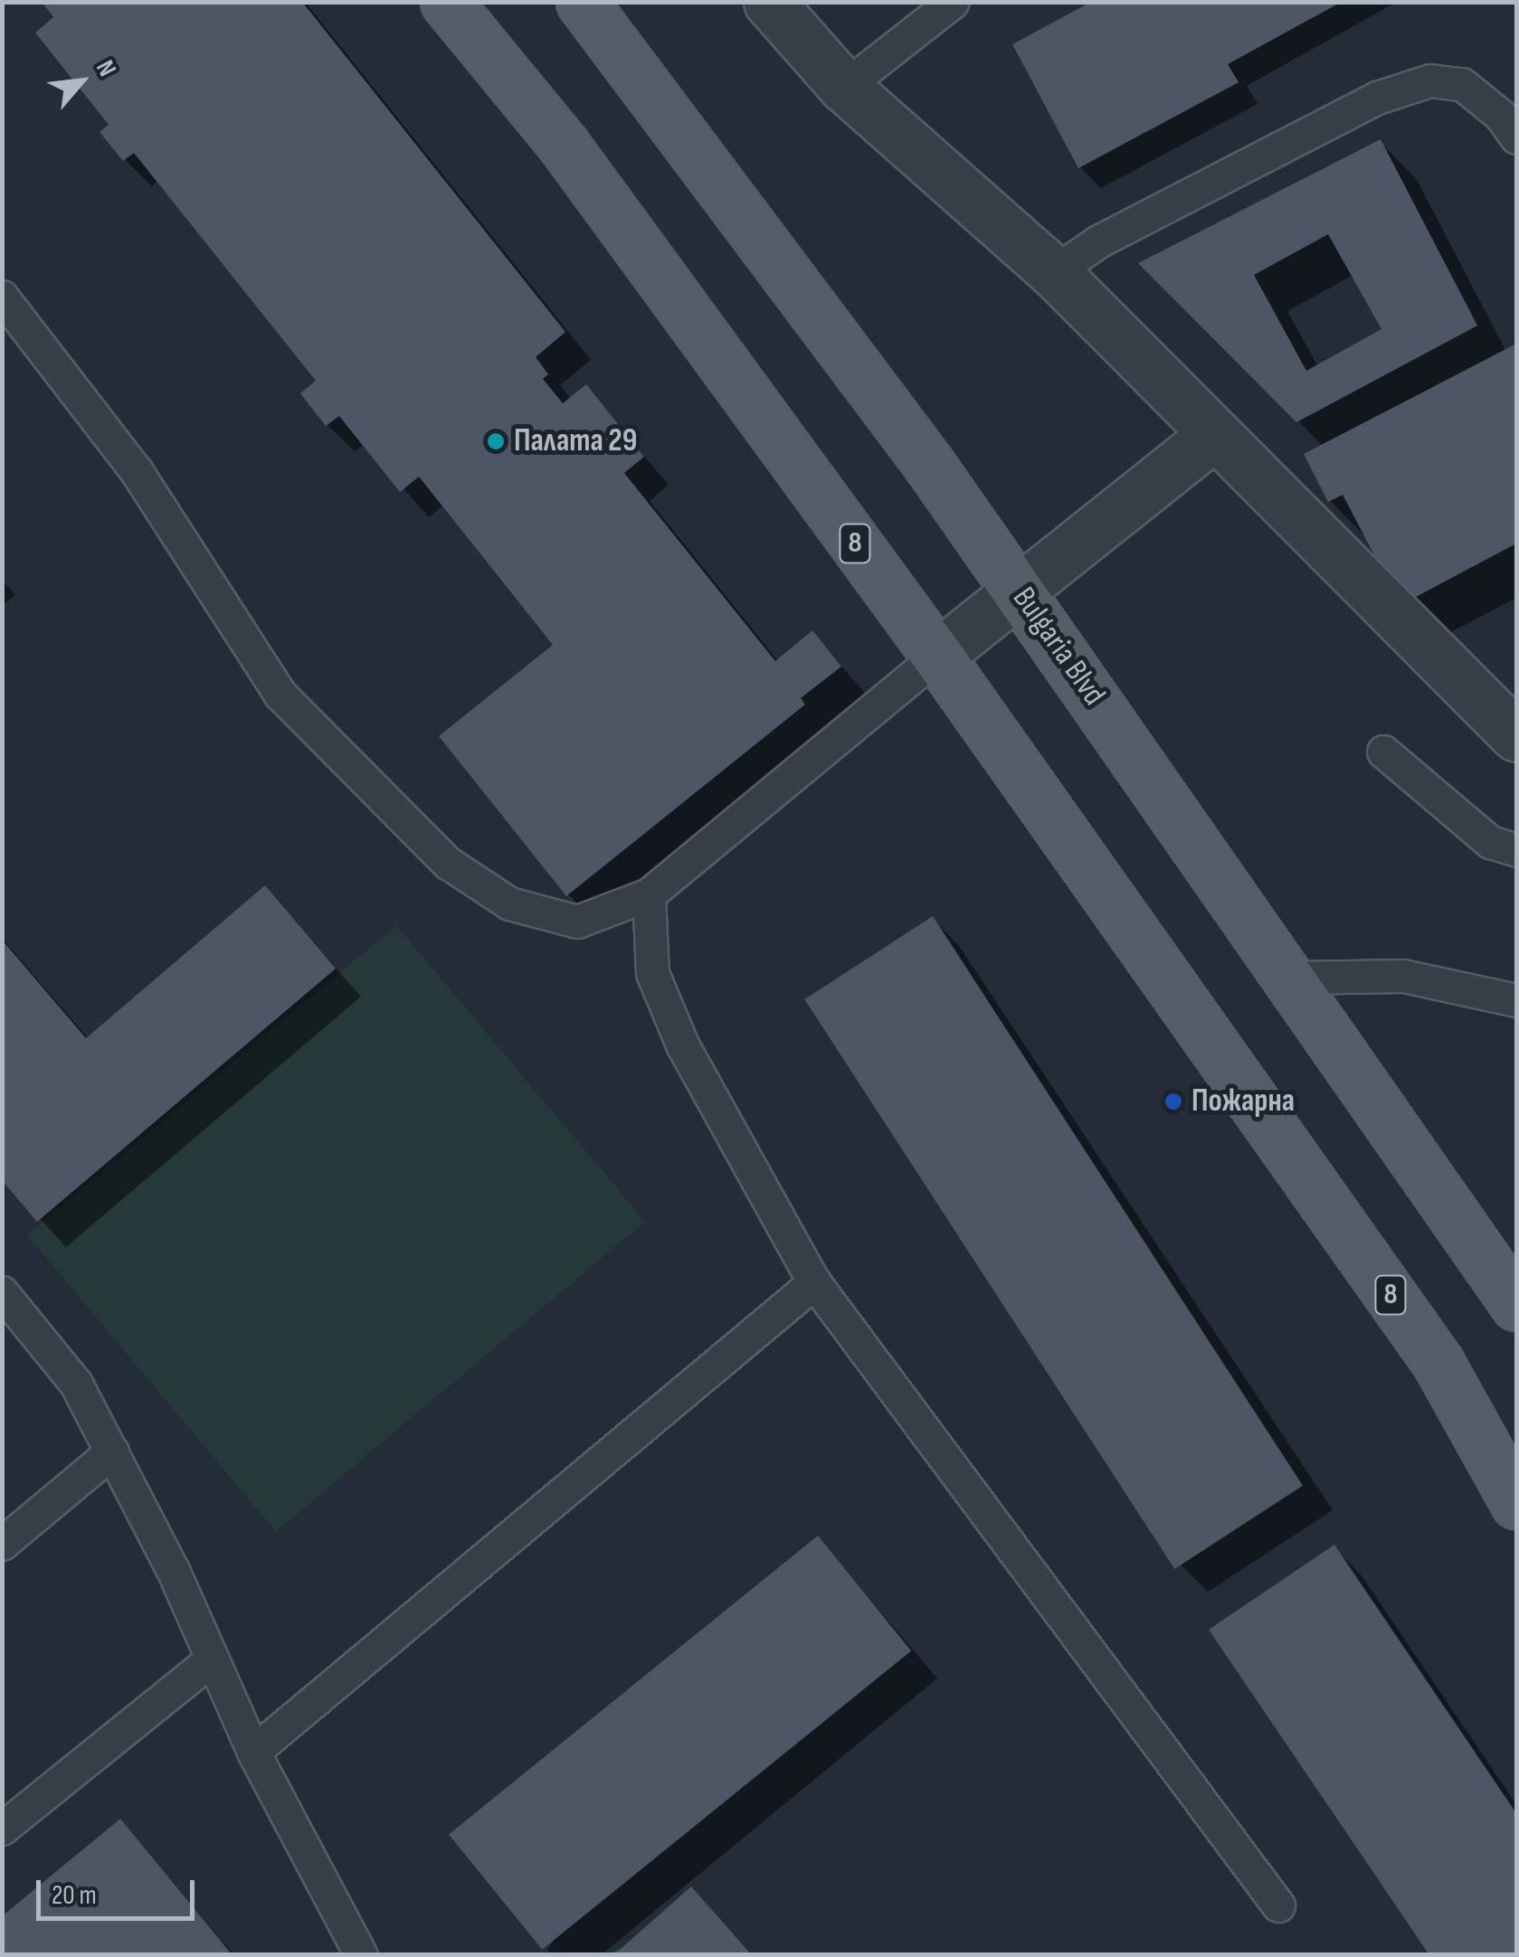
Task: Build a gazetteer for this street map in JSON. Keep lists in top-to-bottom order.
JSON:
{
  "streets": {
    "main road": ["8", "Bulgaria Blvd"]
  },
  "places": ["Палата 29", "Пожарна"],
  "scale_bar": "20 m",
  "north": "top right"
}
